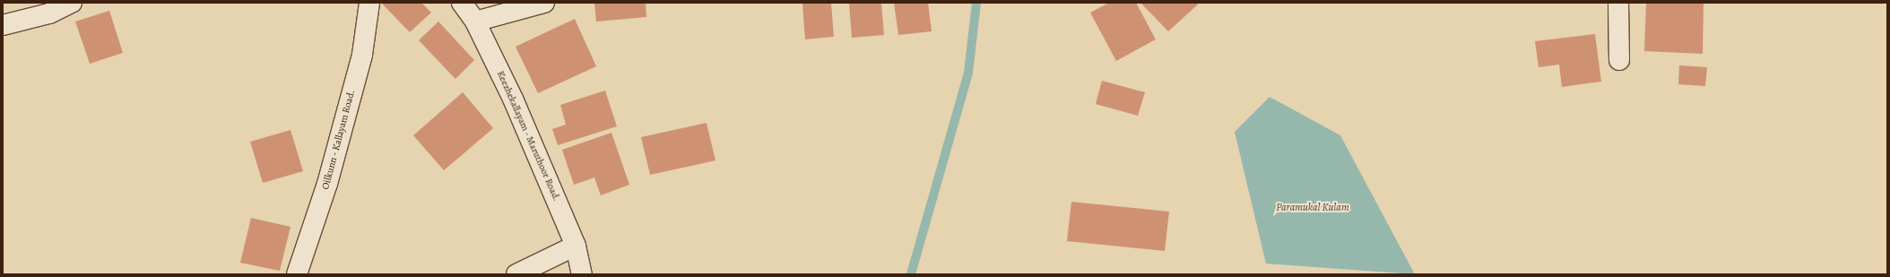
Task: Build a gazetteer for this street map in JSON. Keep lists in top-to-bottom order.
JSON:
{
  "streets": {
    "street": ["Keezhekallayam - Maruthoor Road.", "Oilkunn - Kallayam Road."]
  },
  "water": ["Paramukal Kulam"]
}
